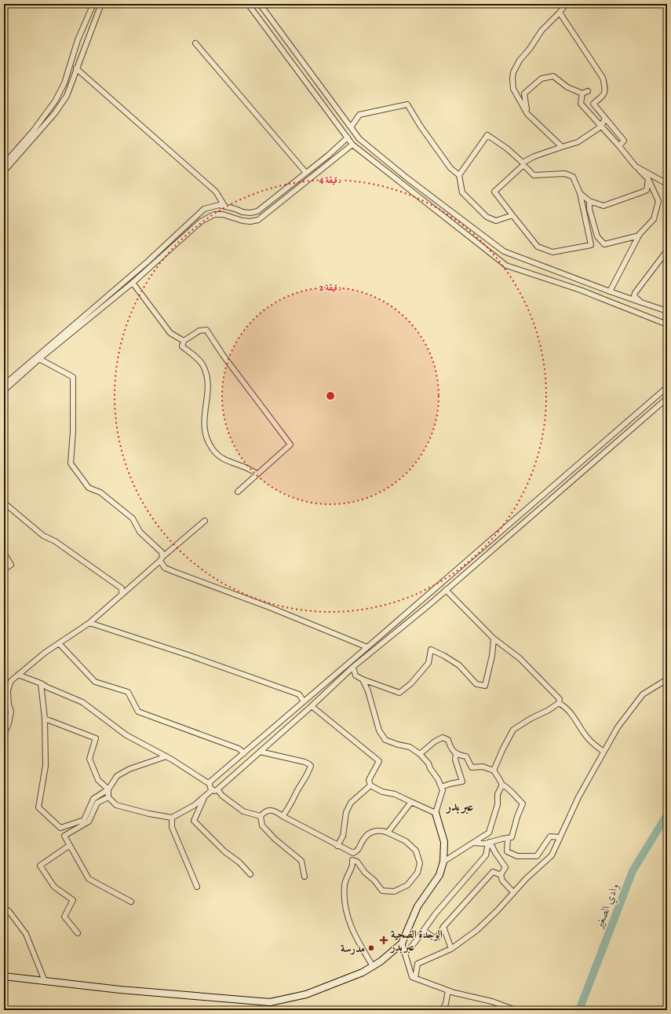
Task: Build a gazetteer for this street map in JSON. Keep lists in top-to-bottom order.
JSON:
{
  "districts": ["عبر بدر"],
  "water": ["وادي الصغير"],
  "places": {
    "health": ["الوحدة الصحية عبر بدر"],
    "other": ["مدرسة"]
  },
  "rings": ["4 دقيقة", "2 دقيقة"]
}
